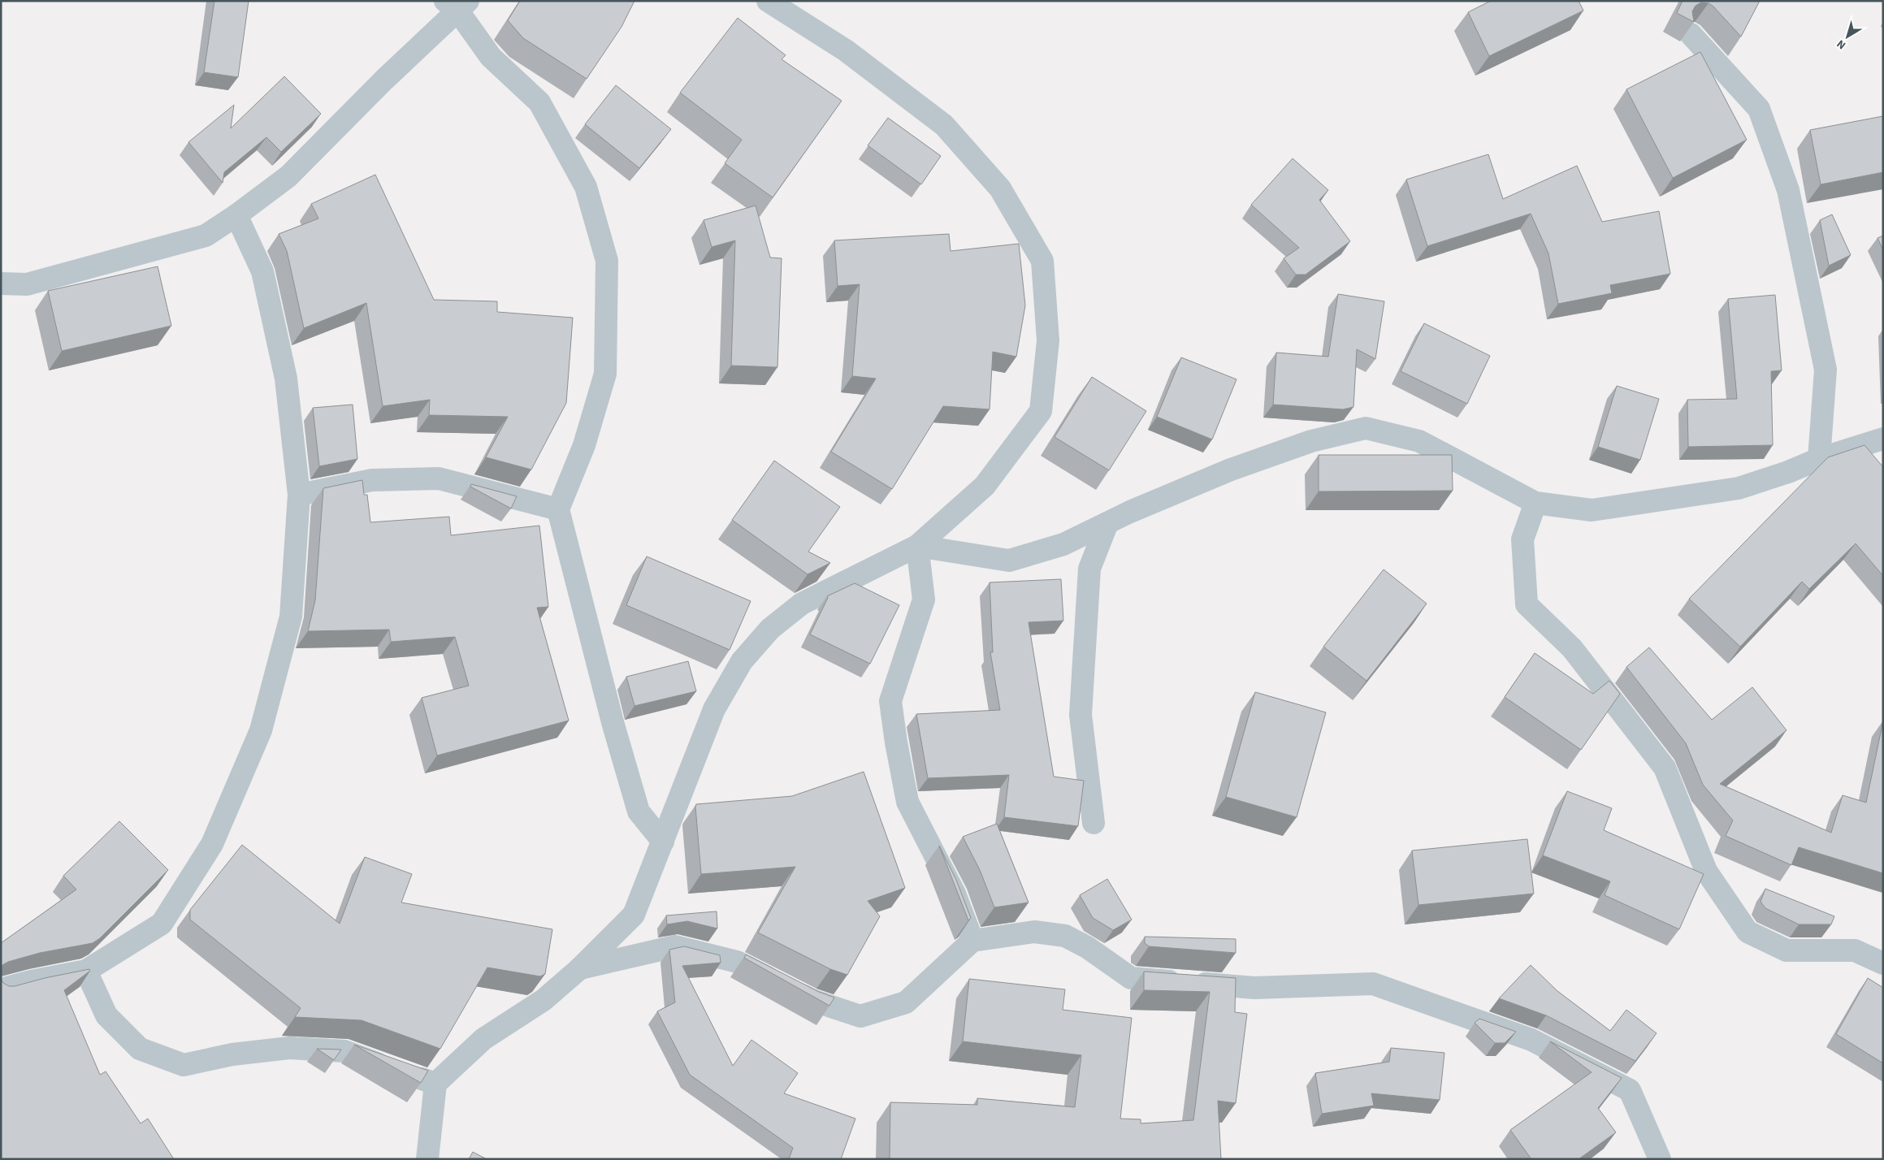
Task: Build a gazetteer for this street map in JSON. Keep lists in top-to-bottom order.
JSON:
{
  "north": "bottom left"
}
